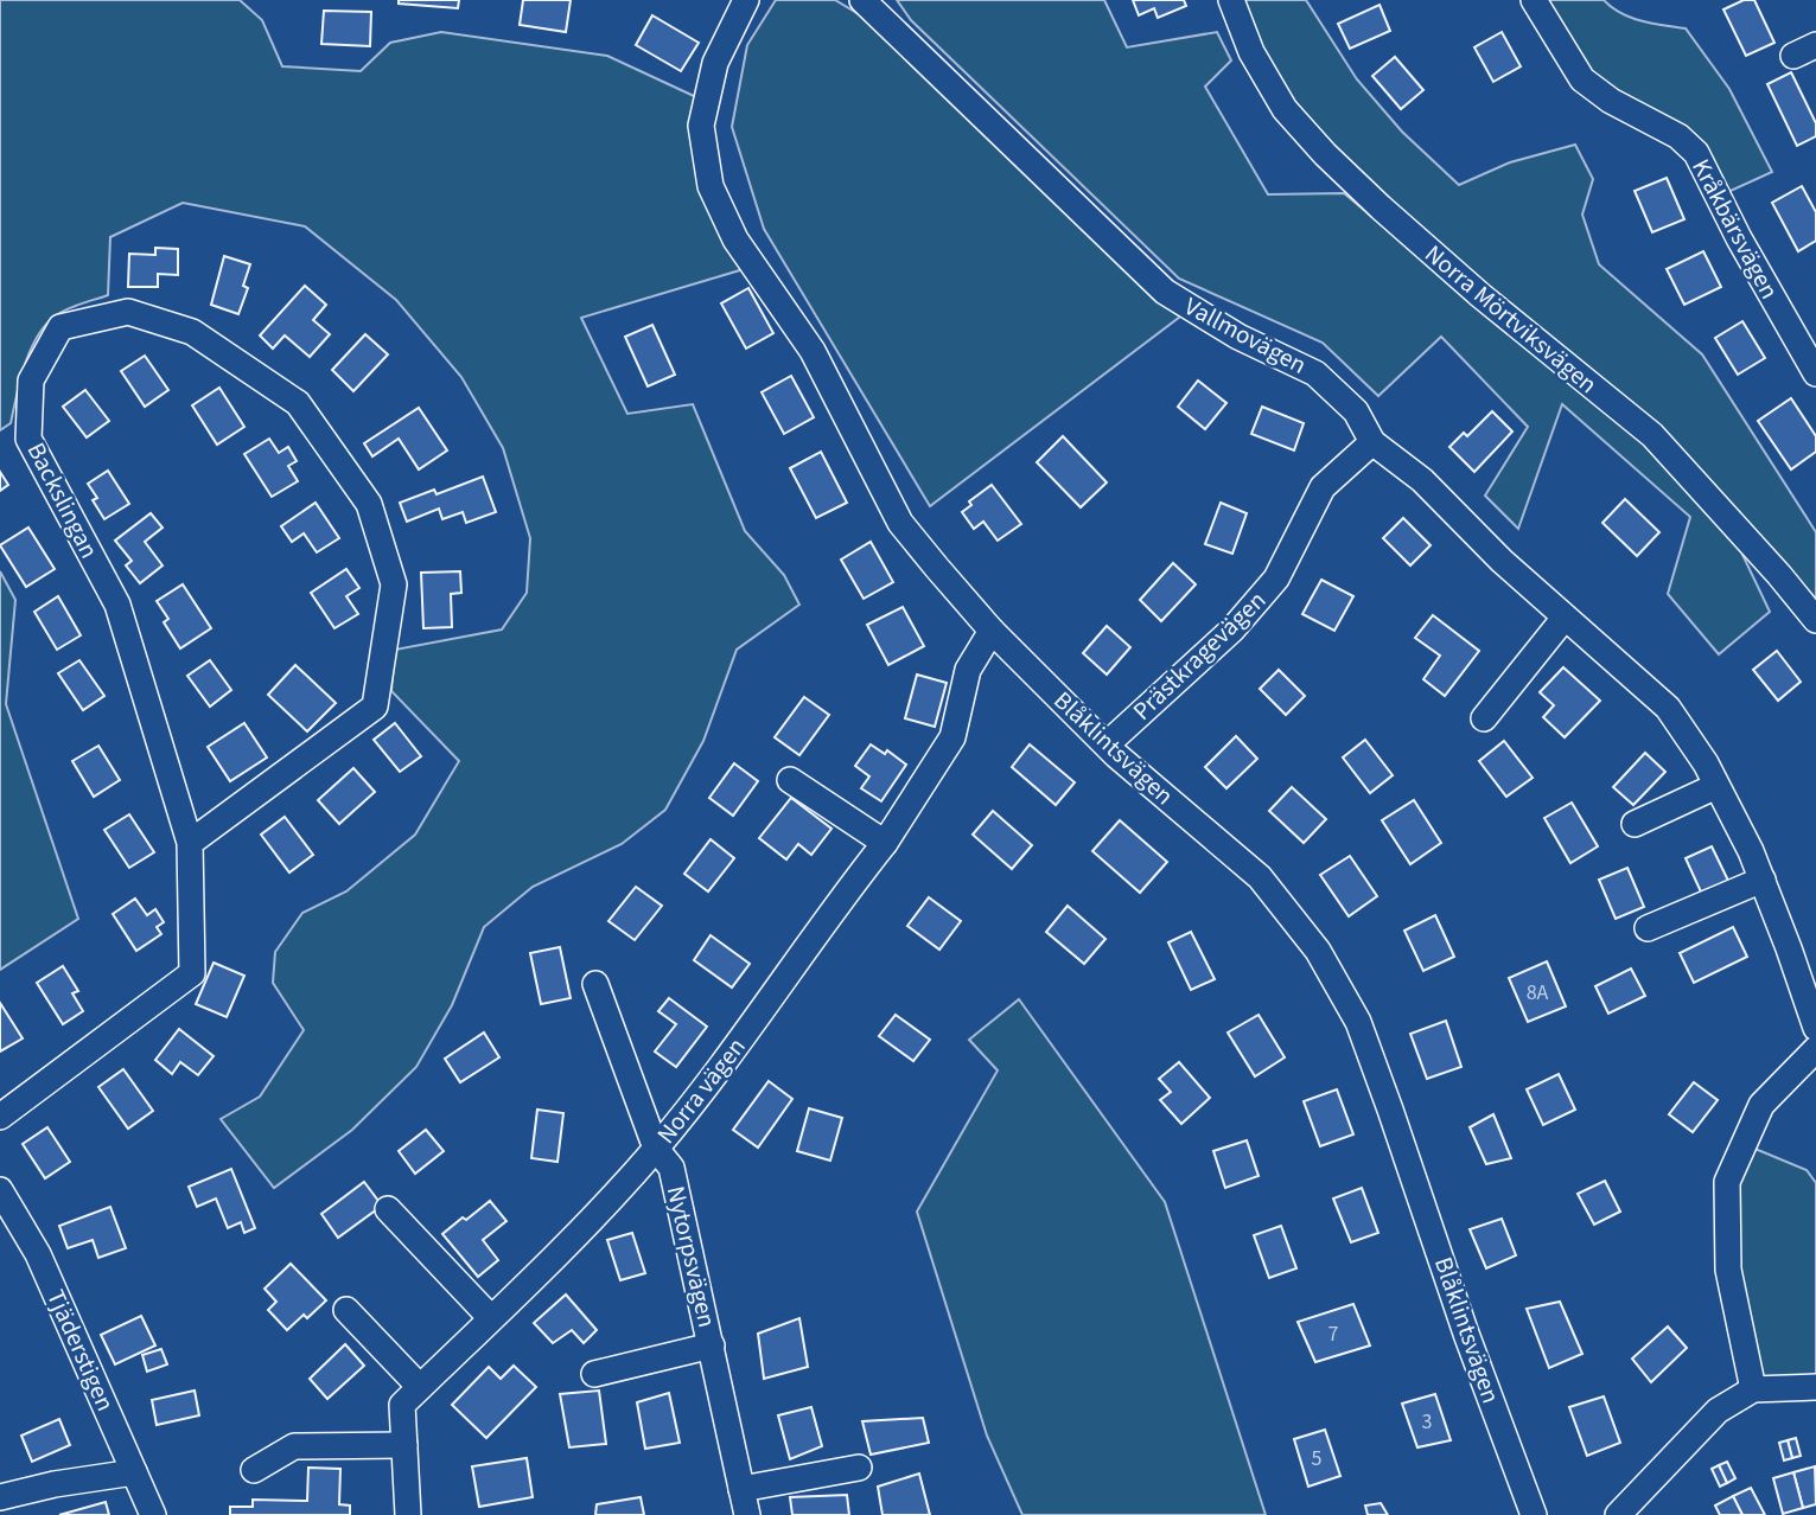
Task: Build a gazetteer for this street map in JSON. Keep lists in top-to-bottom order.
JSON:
{
  "streets": {
    "street": [
      "Kråkbärsvägen",
      "Norra Mörtviksvägen",
      "Vallmovägen",
      "Backslingan",
      "Prästkragevägen",
      "Blåklintsvägen",
      "Norra vägen",
      "Nytorpsvägen",
      "Tjäderstigen"
    ]
  },
  "crossings": [
    ["Vallmovägen", "Prästkragevägen"],
    ["Prästkragevägen", "Blåklintsvägen"],
    ["Blåklintsvägen", "Norra vägen"],
    ["Norra vägen", "Nytorpsvägen"]
  ],
  "house_numbers": [
    "8A",
    "7",
    "3",
    "5"
  ]
}
